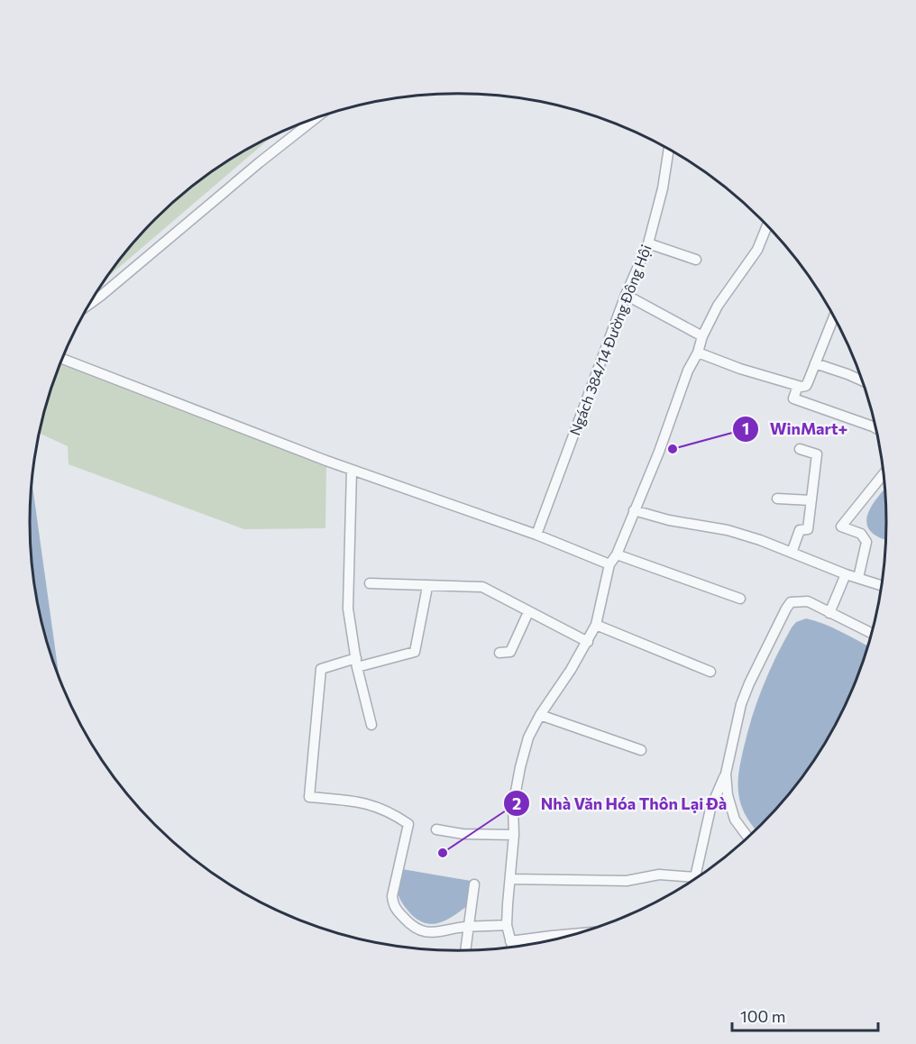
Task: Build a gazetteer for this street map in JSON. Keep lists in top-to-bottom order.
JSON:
{
  "streets": {
    "street": ["Ngách 384/14 Đường Đông Hội"]
  },
  "places": ["WinMart+", "Nhà Văn Hóa Thôn Lại Đà"],
  "scale_bar": "100 m"
}
